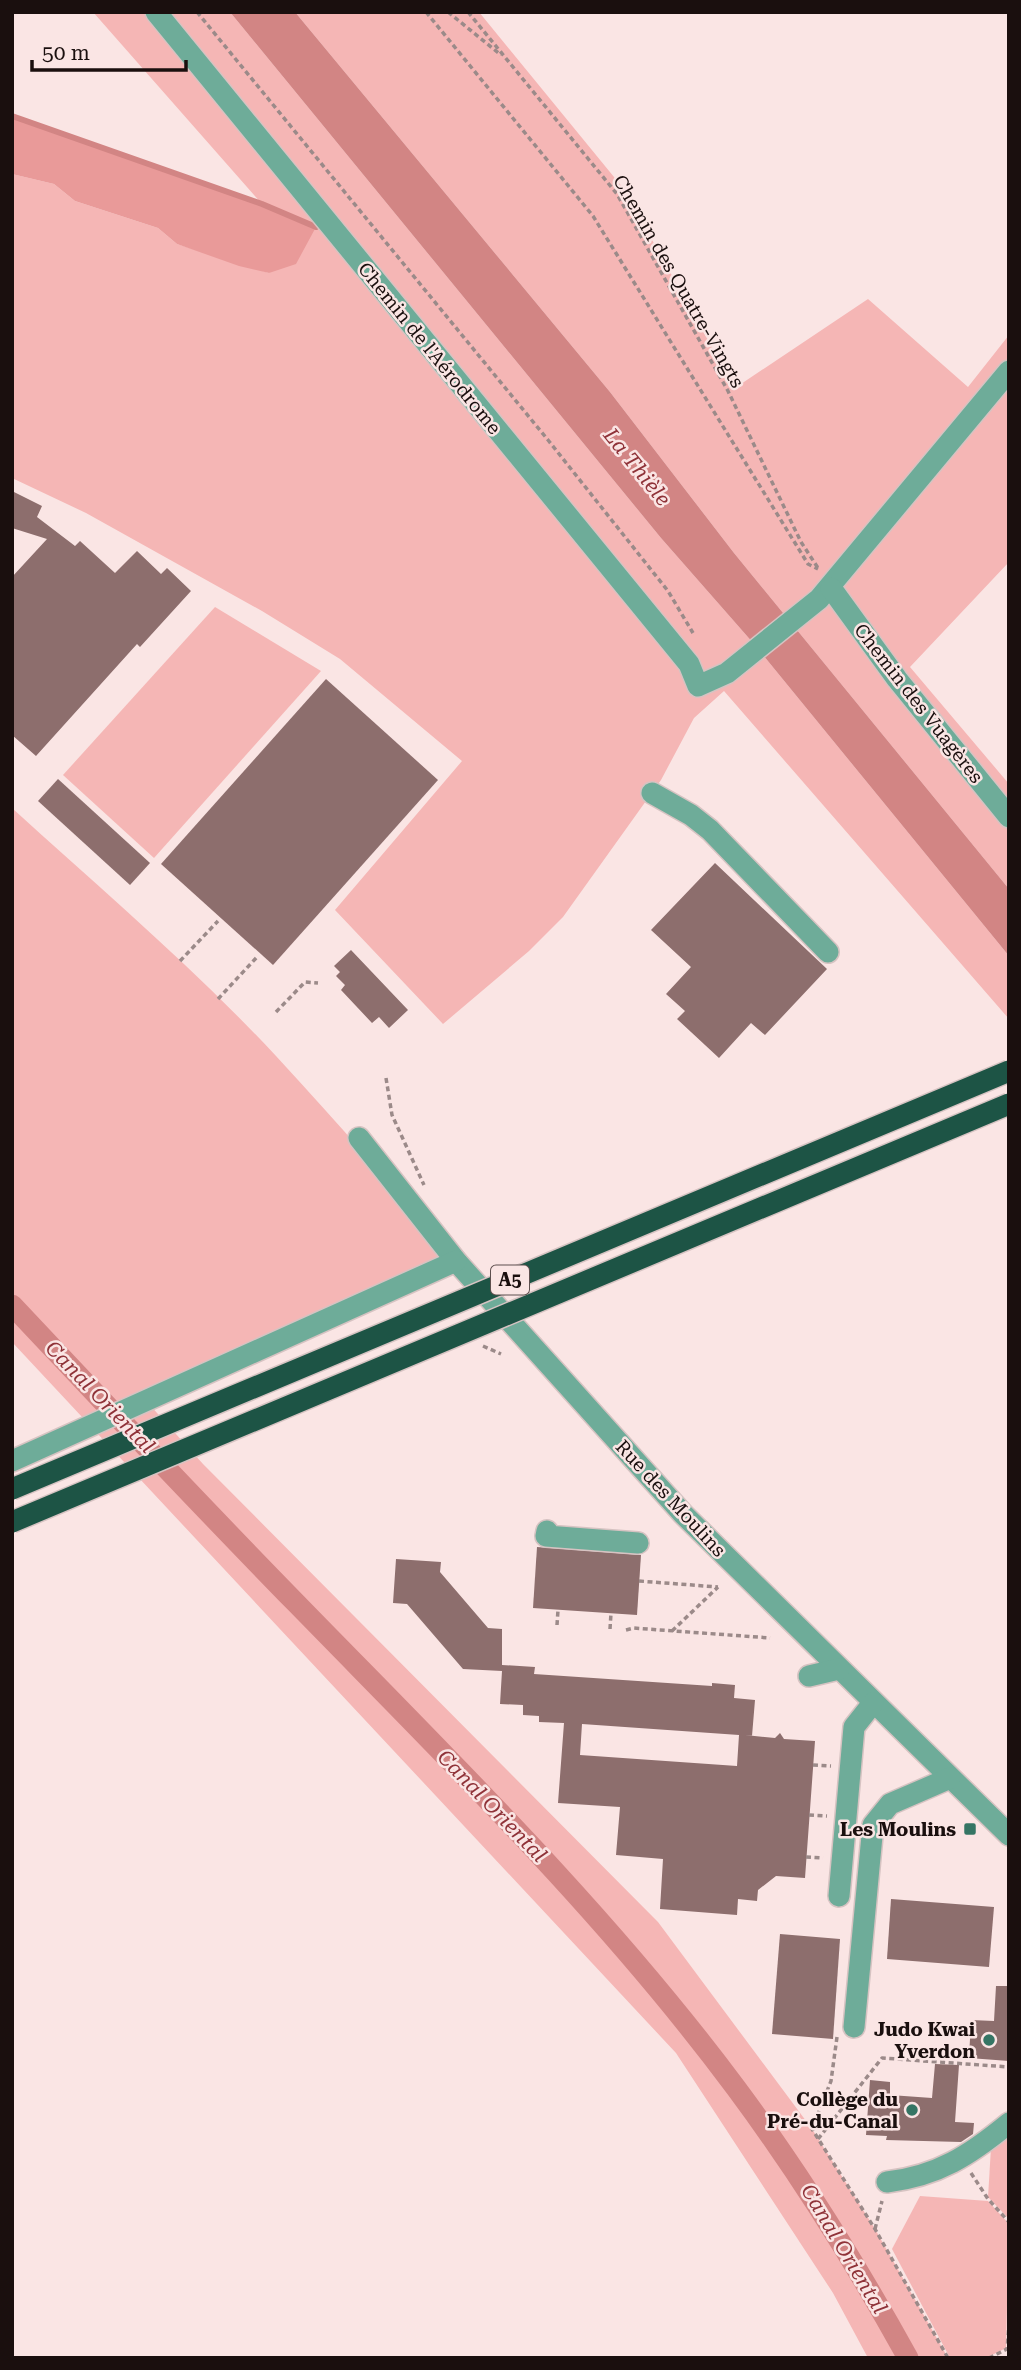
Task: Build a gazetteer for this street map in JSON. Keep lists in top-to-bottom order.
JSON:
{
  "streets": {
    "highway": ["A5"],
    "street": ["Chemin de l'Aérodrome", "Chemin des Vuagères", "Rue des Moulins"],
    "path": ["Chemin des Quatre-Vingts"]
  },
  "crossings": [
    ["Chemin des Quatre-Vingts", "Chemin de l'Aérodrome"],
    ["Chemin des Quatre-Vingts", "Chemin des Vuagères"],
    ["Chemin de l'Aérodrome", "Chemin des Vuagères"]
  ],
  "water": ["La Thièle", "Canal Oriental"],
  "places": {
    "transit": ["Les Moulins"],
    "other": ["Judo Kwai Yverdon", "Collège du Pré-du-Canal"]
  },
  "scale_bar": "50 m"
}
